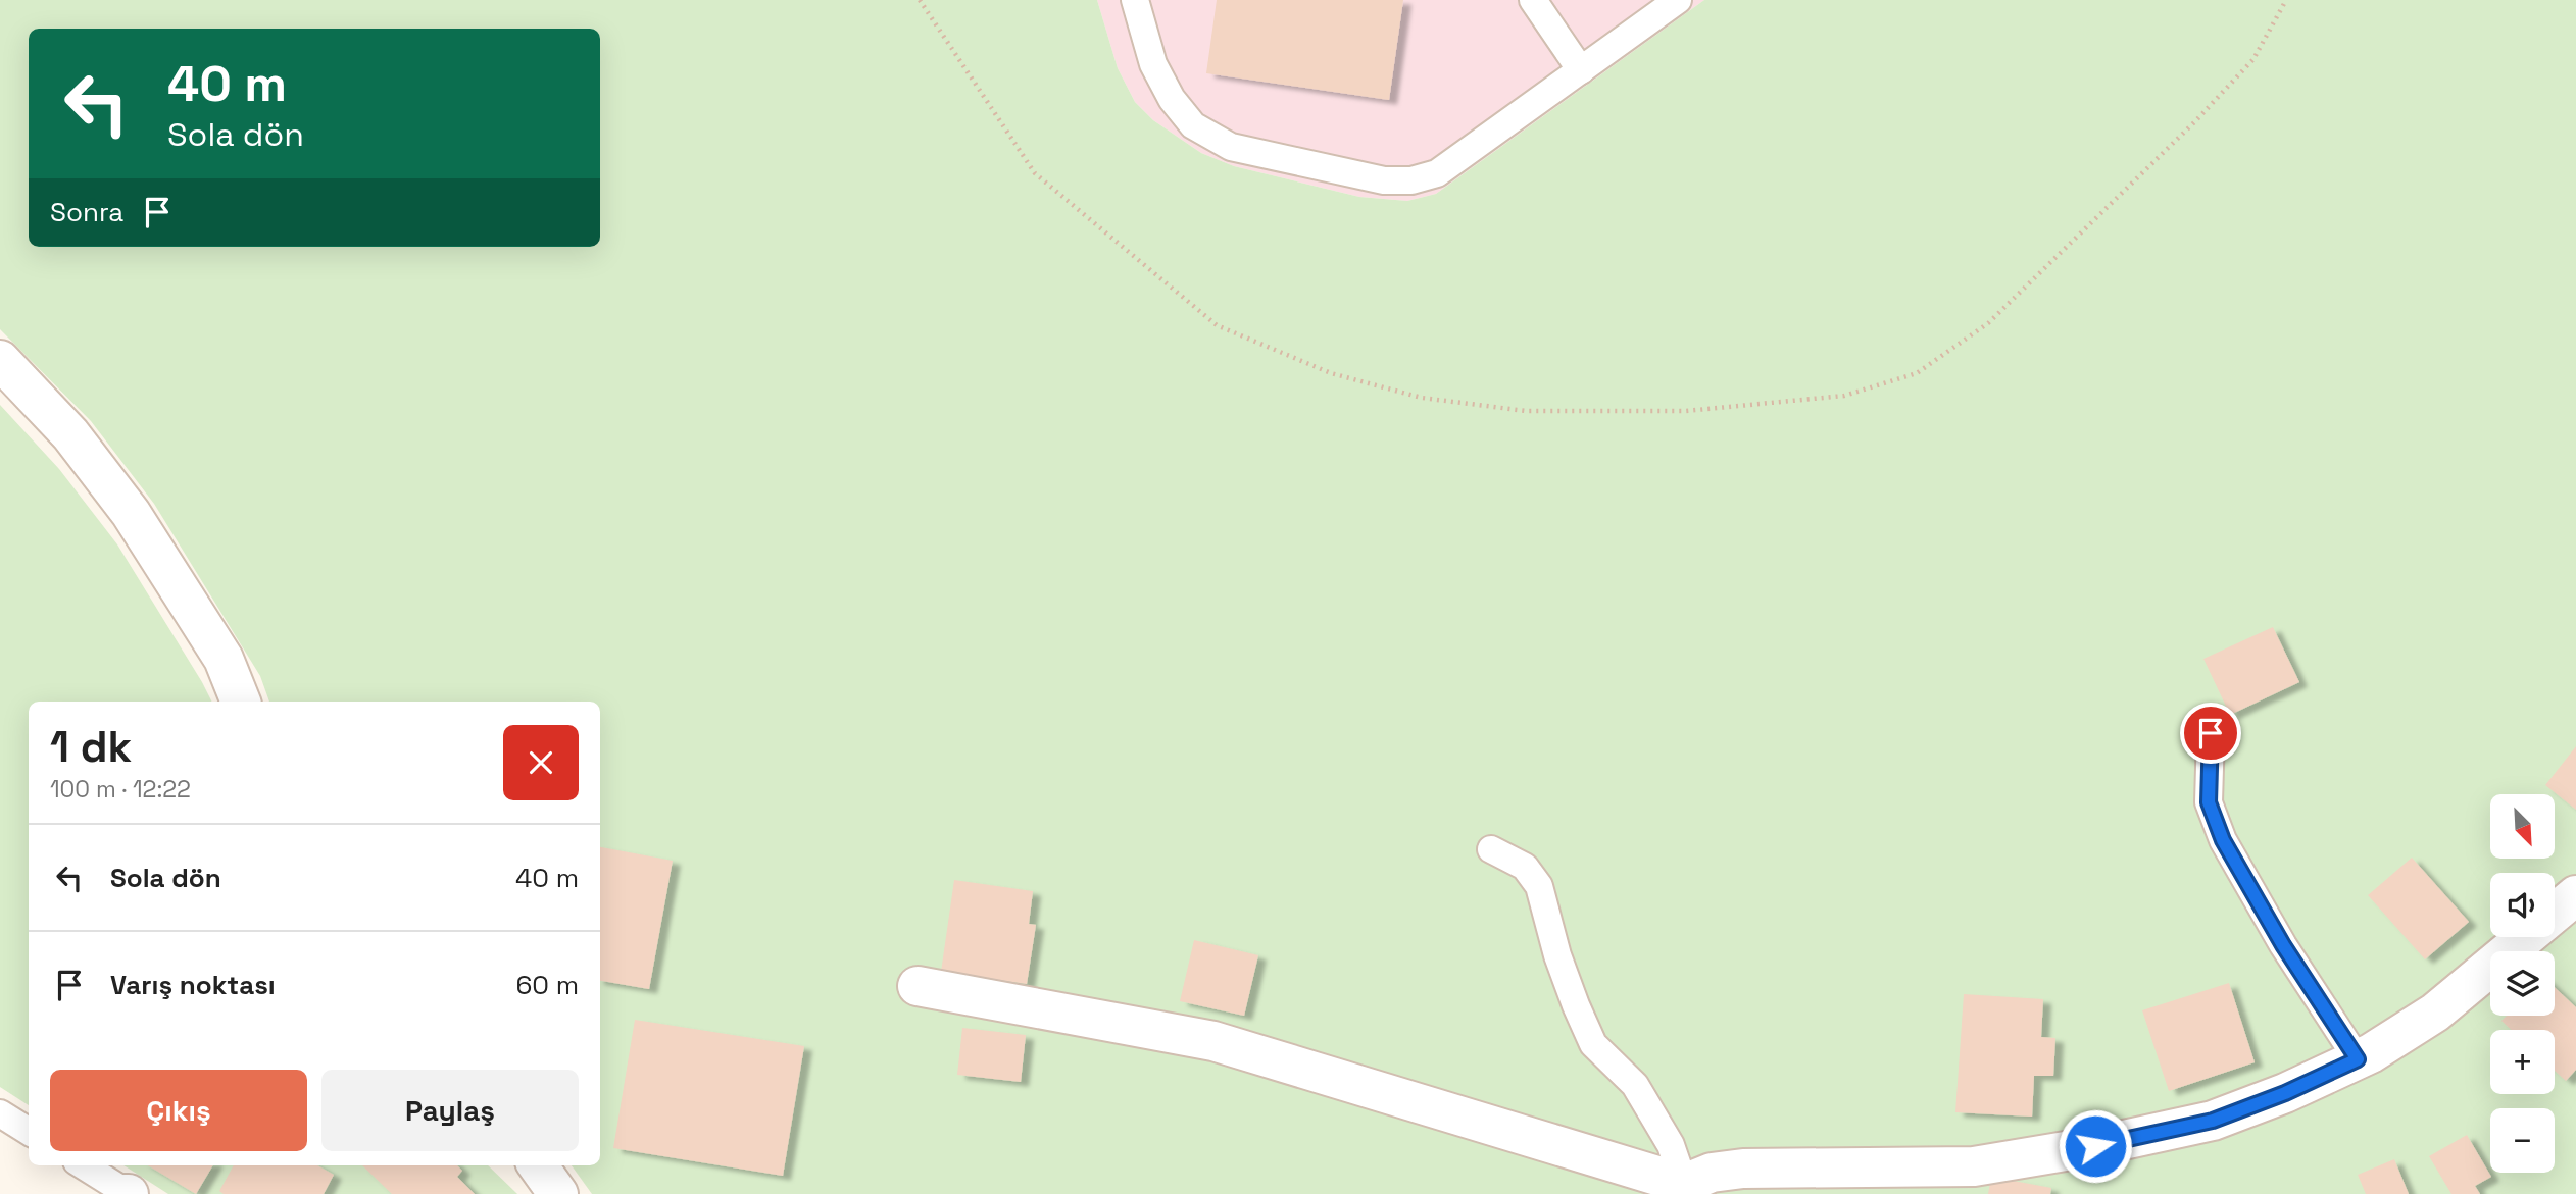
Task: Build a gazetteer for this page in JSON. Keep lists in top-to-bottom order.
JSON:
{
  "north": "bottom right",
  "page": {
    "turn": ["40 m", "Sola dön"],
    "then": "Sonra",
    "heading": ["1 dk", "100 m · 12:22"],
    "map_buttons": ["+", "−"],
    "list": [
      {
        "name": "Sola dön",
        "value": "40 m"
      },
      {
        "name": "Varış noktası",
        "value": "60 m"
      }
    ],
    "buttons": ["Çıkış", "Paylaş"]
  }
}
